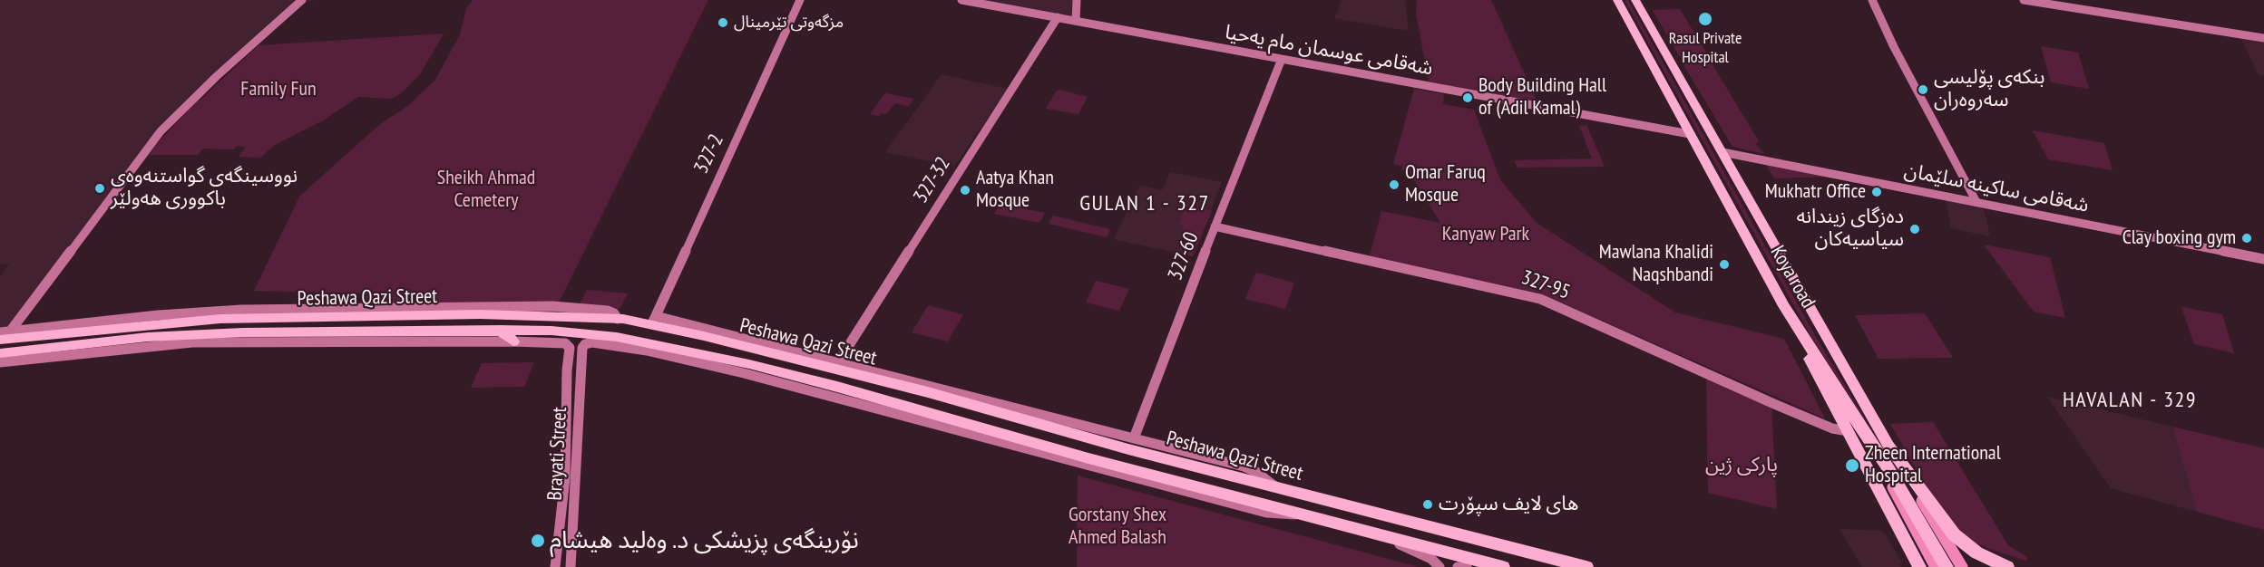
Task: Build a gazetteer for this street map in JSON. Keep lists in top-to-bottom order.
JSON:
{
  "streets": {
    "highway": ["Koya road", "Peshawa Qazi Street"],
    "street": [
      "شەقامی عوسمان مام یەحیا",
      "327-2",
      "327-32",
      "شەقامی ساکینە سلێمان",
      "327-60",
      "327-95",
      "Brayati Street"
    ]
  },
  "crossings": [
    ["شەقامی عوسمان مام یەحیا", "327-32"],
    ["شەقامی عوسمان مام یەحیا", "327-60"],
    ["شەقامی عوسمان مام یەحیا", "Koya road"],
    ["327-2", "Peshawa Qazi Street"],
    ["شەقامی ساکینە سلێمان", "Koya road"],
    ["327-60", "327-95"],
    ["327-60", "Peshawa Qazi Street"],
    ["Peshawa Qazi Street", "Brayati Street"]
  ],
  "districts": ["GULAN 1 - 327", "HAVALAN - 329"],
  "parks": [
    "Family Fun",
    "Sheikh Ahmad Cemetery",
    "Kanyaw Park",
    "پارکی ژین",
    "Gorstany Shex Ahmed Balash"
  ],
  "places": [
    "Rasul Private Hospital",
    "مزگەوتی تێرمینال",
    "بنکەی پۆلیسی سەروەران",
    "Body Building Hall of (Adil Kamal)",
    "Omar Faruq Mosque",
    "نووسینگەی گواستنەوەی باکووری هەولێر",
    "Aatya Khan Mosque",
    "Mukhatr Office",
    "دەزگای زیندانە سیاسیەکان",
    "Clay boxing gym",
    "Mawlana Khalidi Naqshbandi",
    "Zheen International Hospital",
    "های لایف سپۆرت",
    "نۆرینگەی پزیشکی د. وەلید هیشام"
  ]
}
